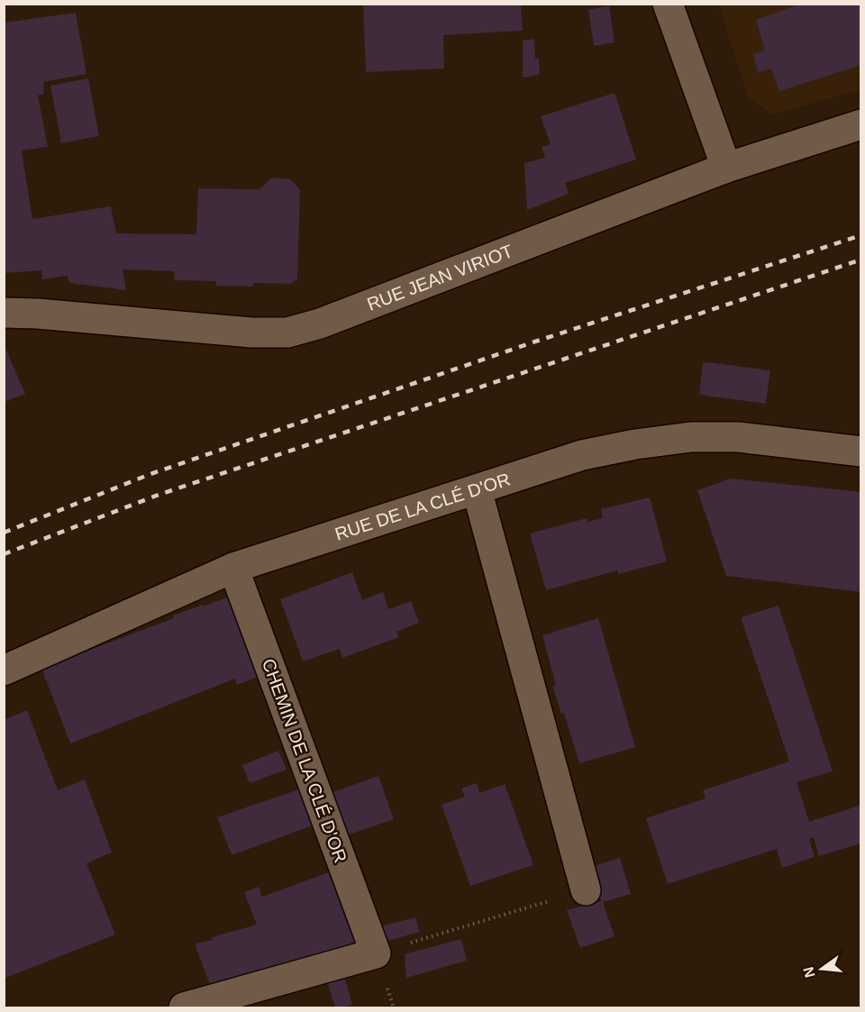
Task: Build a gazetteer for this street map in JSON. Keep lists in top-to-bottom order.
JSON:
{
  "streets": {
    "street": ["RUE JEAN VIRIOT", "RUE DE LA CLÉ D'OR", "CHEMIN DE LA CLÉ D'OR"]
  },
  "crossings": [
    ["RUE DE LA CLÉ D'OR", "CHEMIN DE LA CLÉ D'OR"]
  ],
  "north": "left"
}
